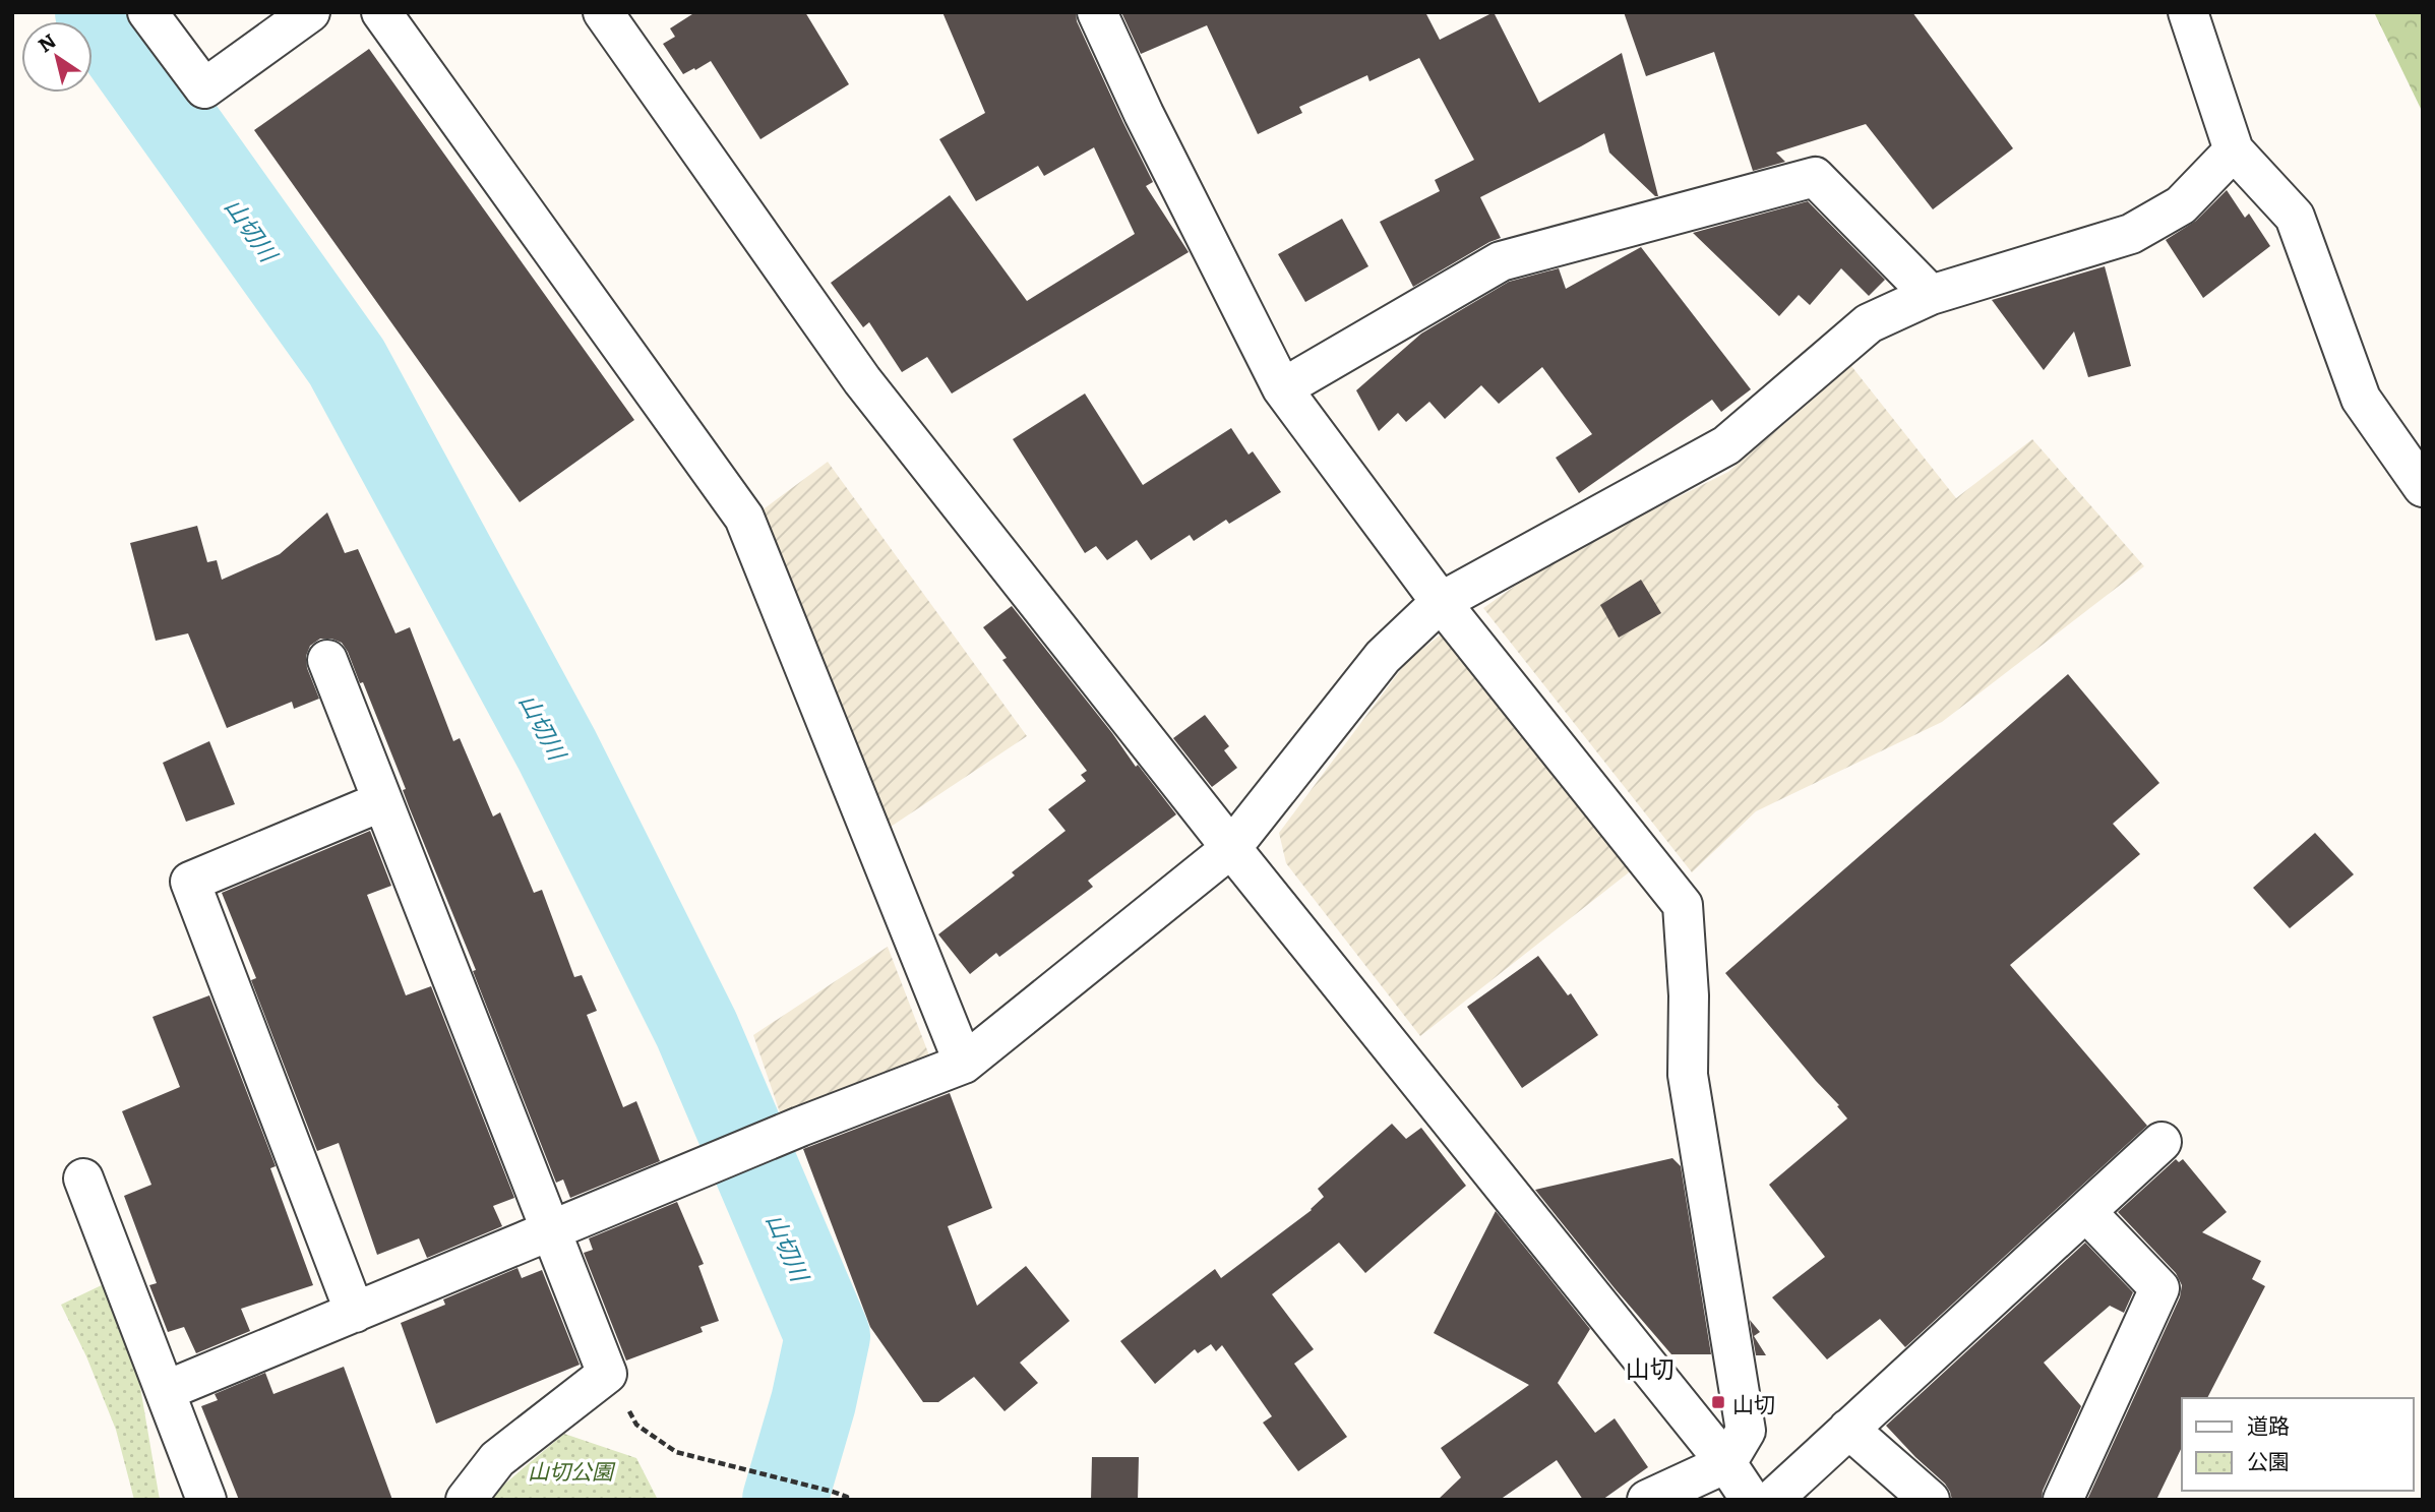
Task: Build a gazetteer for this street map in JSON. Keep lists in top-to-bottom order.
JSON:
{
  "districts": ["山切"],
  "water": ["山切川"],
  "parks": ["山切公園"],
  "places": {
    "transit": ["山切"]
  },
  "legend": ["道路", "公園"],
  "north": "top left"
}
